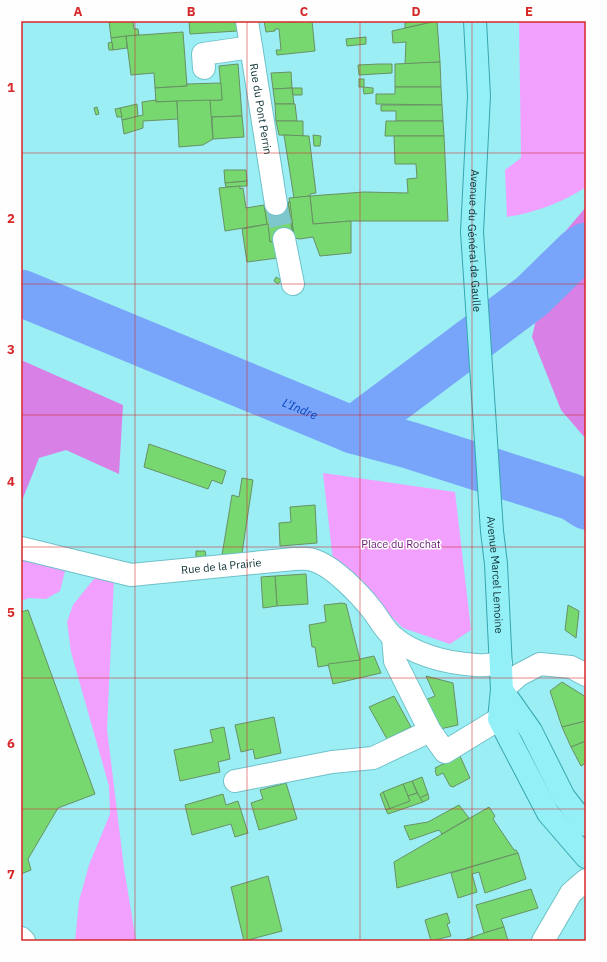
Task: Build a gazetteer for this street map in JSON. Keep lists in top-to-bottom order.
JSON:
{
  "streets": {
    "main road": ["Avenue du Général de Gaulle", "Avenue Marcel Lemoine"],
    "street": ["Rue du Pont Perrin", "Rue de la Prairie"]
  },
  "crossings": [
    ["Avenue du Général de Gaulle", "Avenue Marcel Lemoine"],
    ["Rue de la Prairie", "Avenue Marcel Lemoine"]
  ],
  "water": ["L'Indre"],
  "parks": ["Place du Rochat"],
  "grid": {
    "columns": [
      "A",
      "B",
      "C",
      "D",
      "E"
    ],
    "rows": [
      "1",
      "2",
      "3",
      "4",
      "5",
      "6",
      "7"
    ]
  }
}
